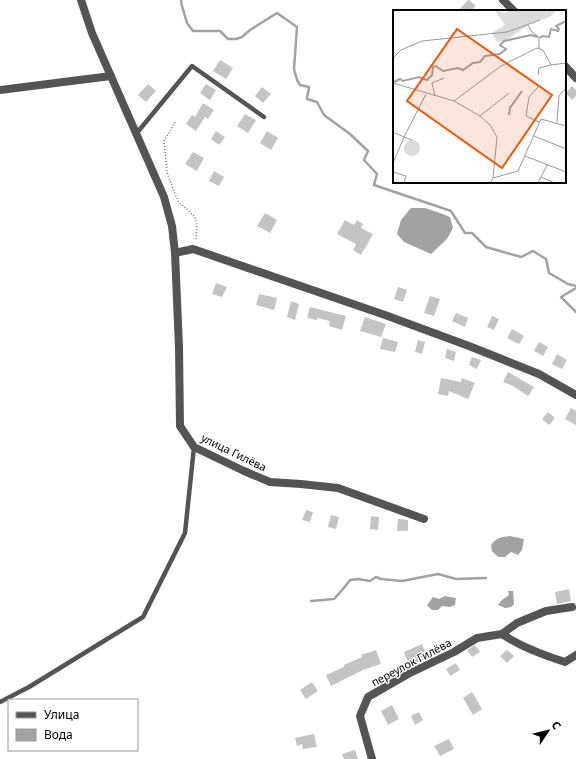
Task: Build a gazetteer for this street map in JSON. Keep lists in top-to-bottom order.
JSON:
{
  "streets": {
    "street": ["улица Гилёва", "переулок Гилёва"]
  },
  "legend": ["Улица", "Вода"],
  "north": "top right"
}
